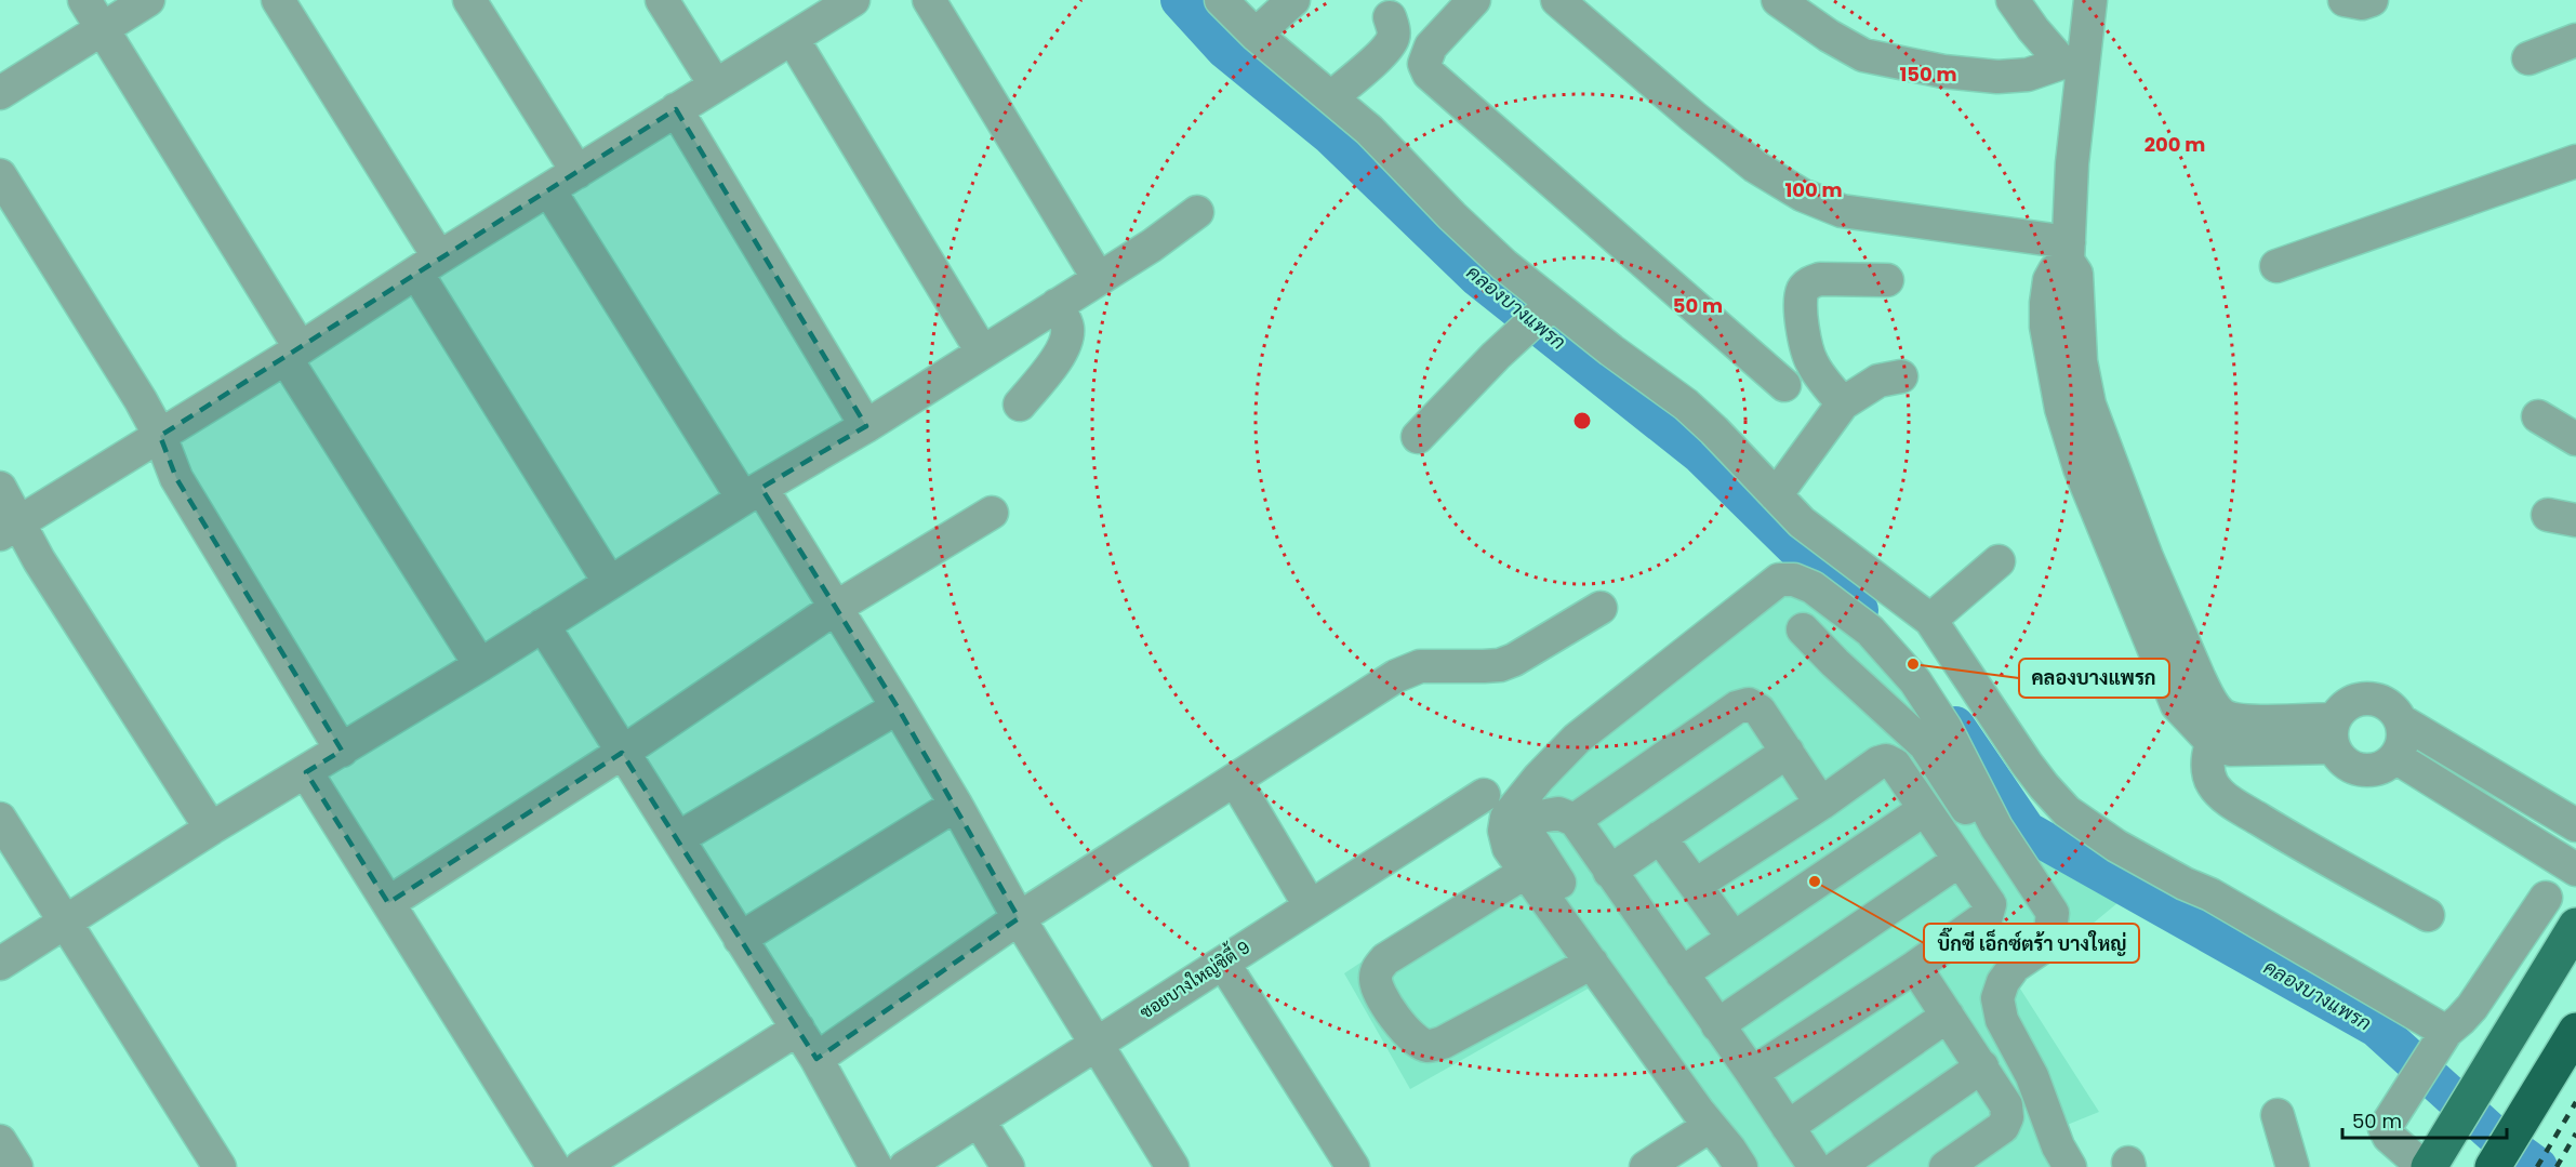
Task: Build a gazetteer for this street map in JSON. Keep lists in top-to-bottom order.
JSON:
{
  "streets": {
    "street": ["ซอยบางใหญ่ซิตี้ 9"]
  },
  "water": ["คลองบางแพรก"],
  "places": ["คลองบางแพรก", "บิ๊กซี เอ็กซ์ตร้า บางใหญ่"],
  "scale_bar": "50 m",
  "rings": [
    "150 m",
    "200 m",
    "100 m",
    "50 m"
  ]
}
